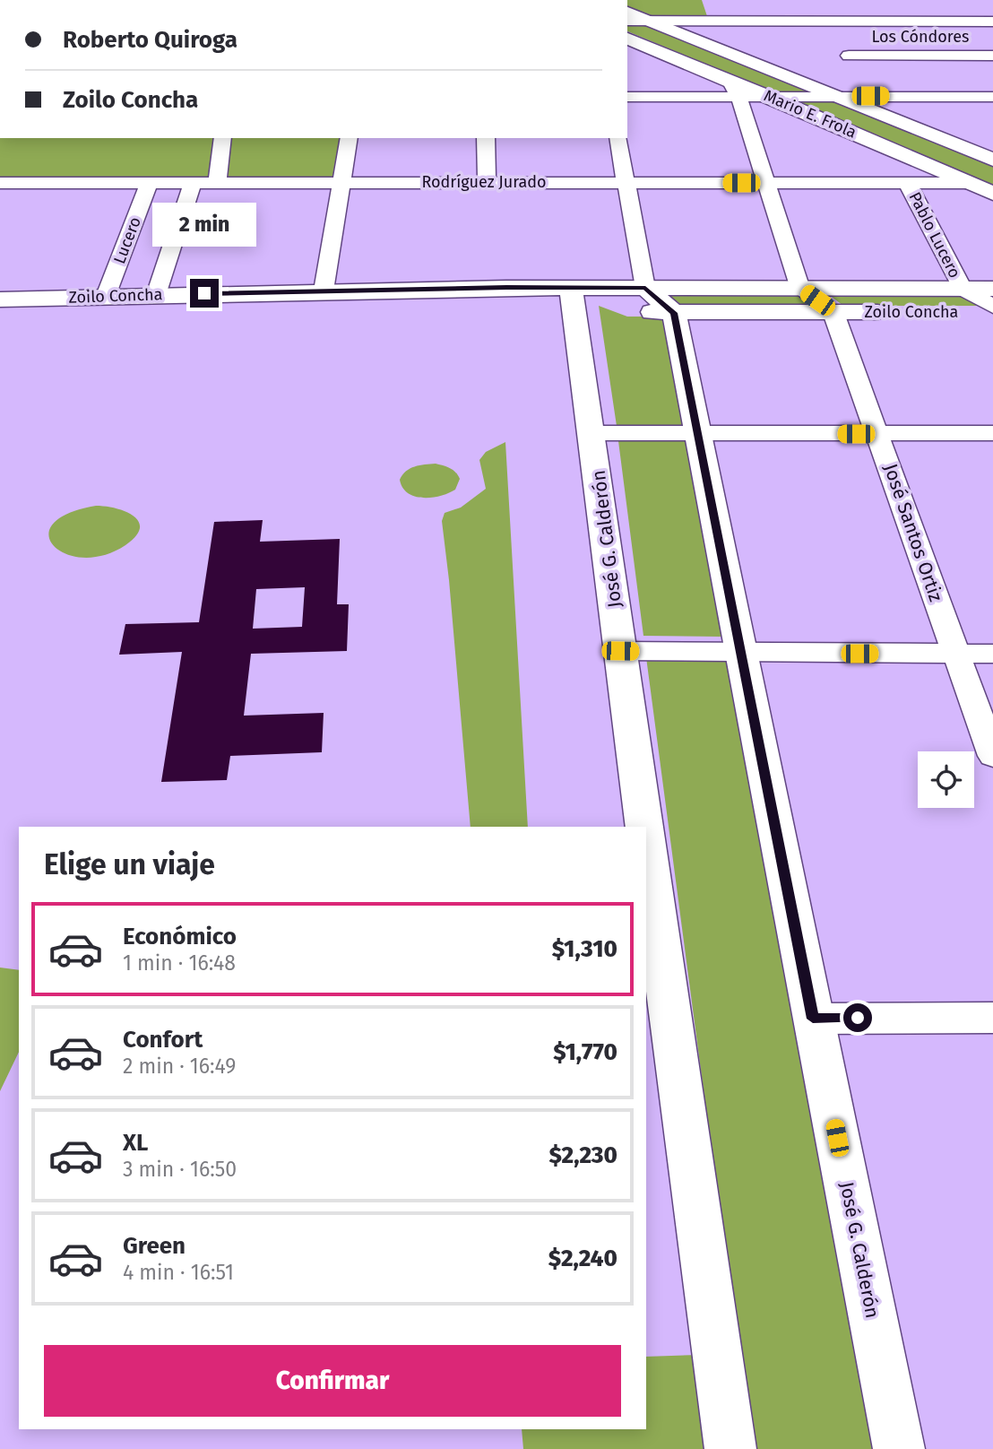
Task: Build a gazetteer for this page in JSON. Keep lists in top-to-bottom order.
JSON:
{
  "streets": {
    "street": [
      "Los Cóndores",
      "Mario E. Frola",
      "Rodríguez Jurado",
      "Pablo Lucero",
      "Lucero",
      "Zoilo Concha",
      "José Santos Ortiz",
      "José G. Calderón"
    ]
  },
  "crossings": [
    ["Mario E. Frola", "Rodríguez Jurado"],
    ["Rodríguez Jurado", "Pablo Lucero"],
    ["Rodríguez Jurado", "Lucero"],
    ["Pablo Lucero", "Zoilo Concha"],
    ["Lucero", "Zoilo Concha"],
    ["Zoilo Concha", "José Santos Ortiz"],
    ["Zoilo Concha", "José G. Calderón"]
  ],
  "page": {
    "banner": ["Roberto Quiroga", "Zoilo Concha"],
    "bubble": "2 min",
    "heading": "Elige un viaje",
    "list": [
      {
        "name": "Económico",
        "note": "1 min · 16:48",
        "value": "$1,310"
      },
      {
        "name": "Confort",
        "note": "2 min · 16:49",
        "value": "$1,770"
      },
      {
        "name": "XL",
        "note": "3 min · 16:50",
        "value": "$2,230"
      },
      {
        "name": "Green",
        "note": "4 min · 16:51",
        "value": "$2,240"
      }
    ],
    "buttons": "Confirmar"
  }
}
